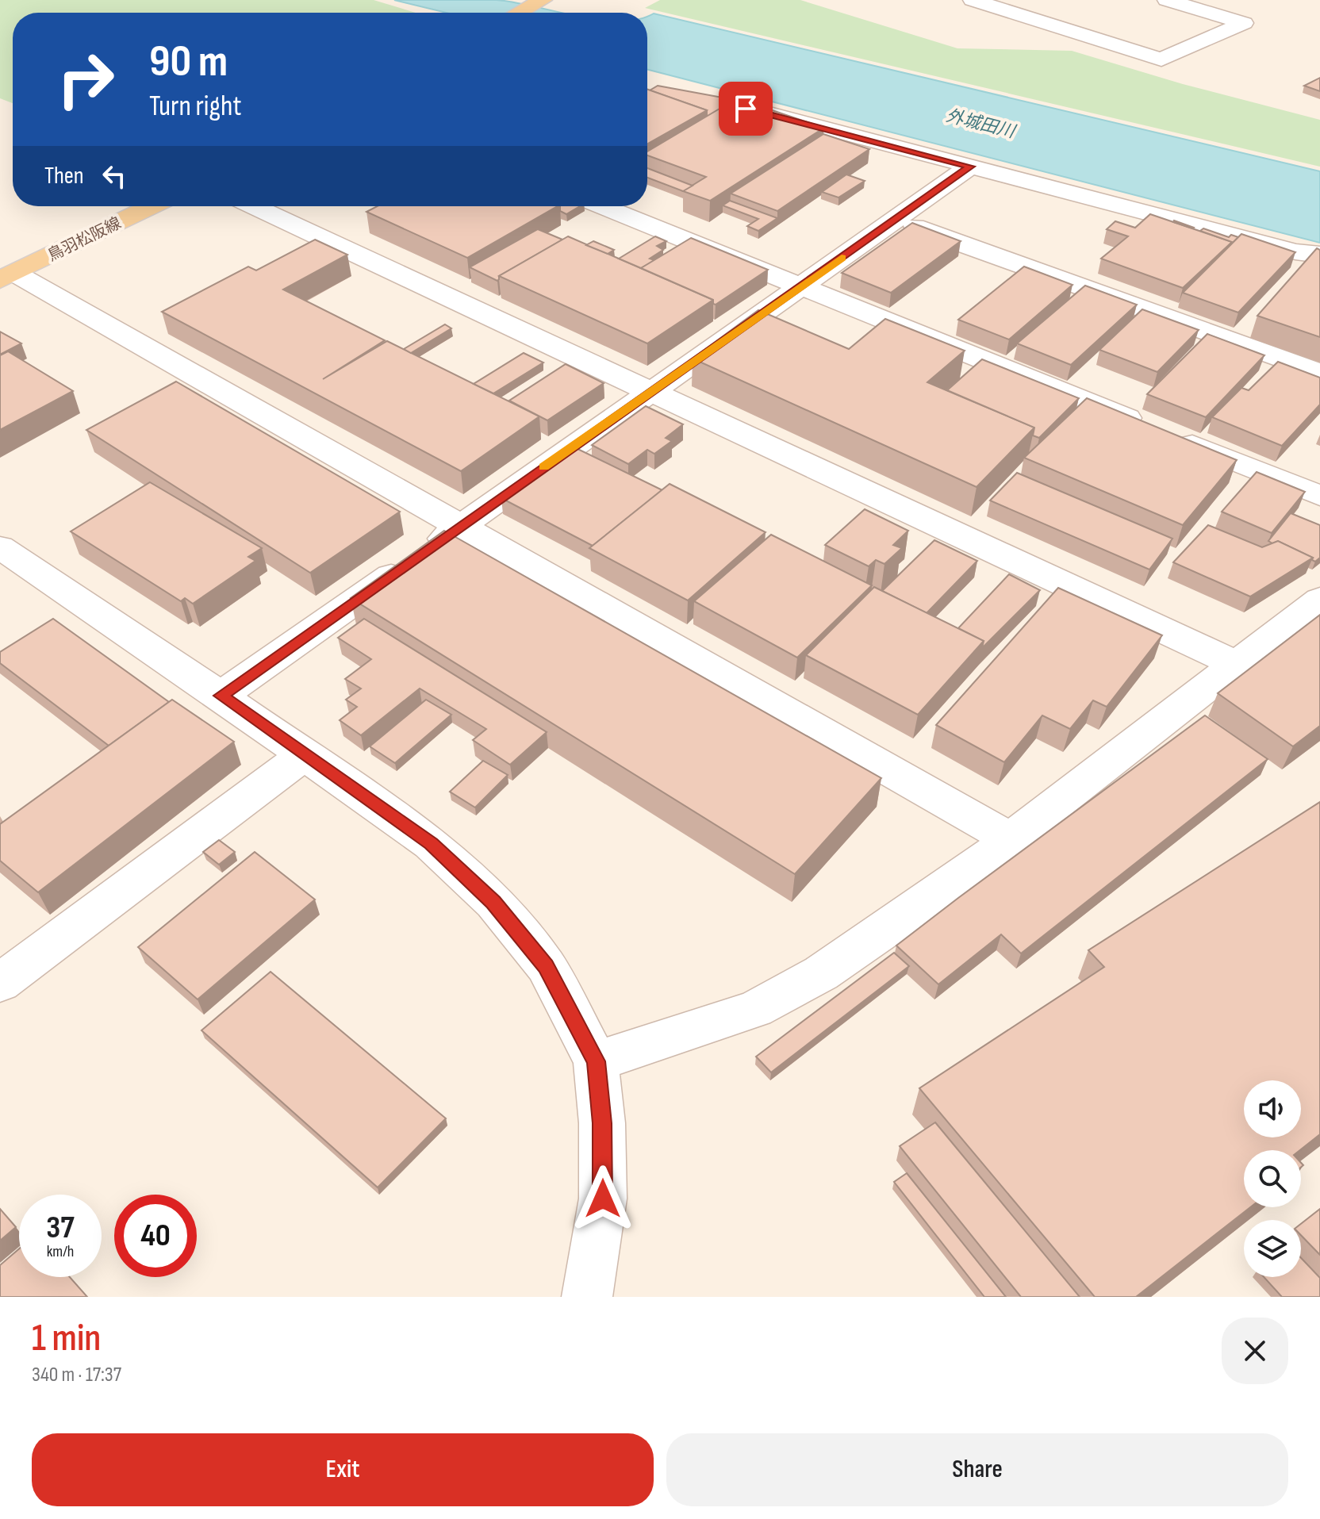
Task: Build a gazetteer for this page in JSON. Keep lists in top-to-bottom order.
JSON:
{
  "streets": {
    "main road": ["鳥羽松阪線"]
  },
  "water": ["外城田川"],
  "page": {
    "turn": ["90 m", "Turn right"],
    "then": "Then",
    "speed": "37 km/h",
    "limit": "40",
    "heading": ["1 min", "340 m · 17:37"],
    "buttons": ["Exit", "Share"]
  }
}
